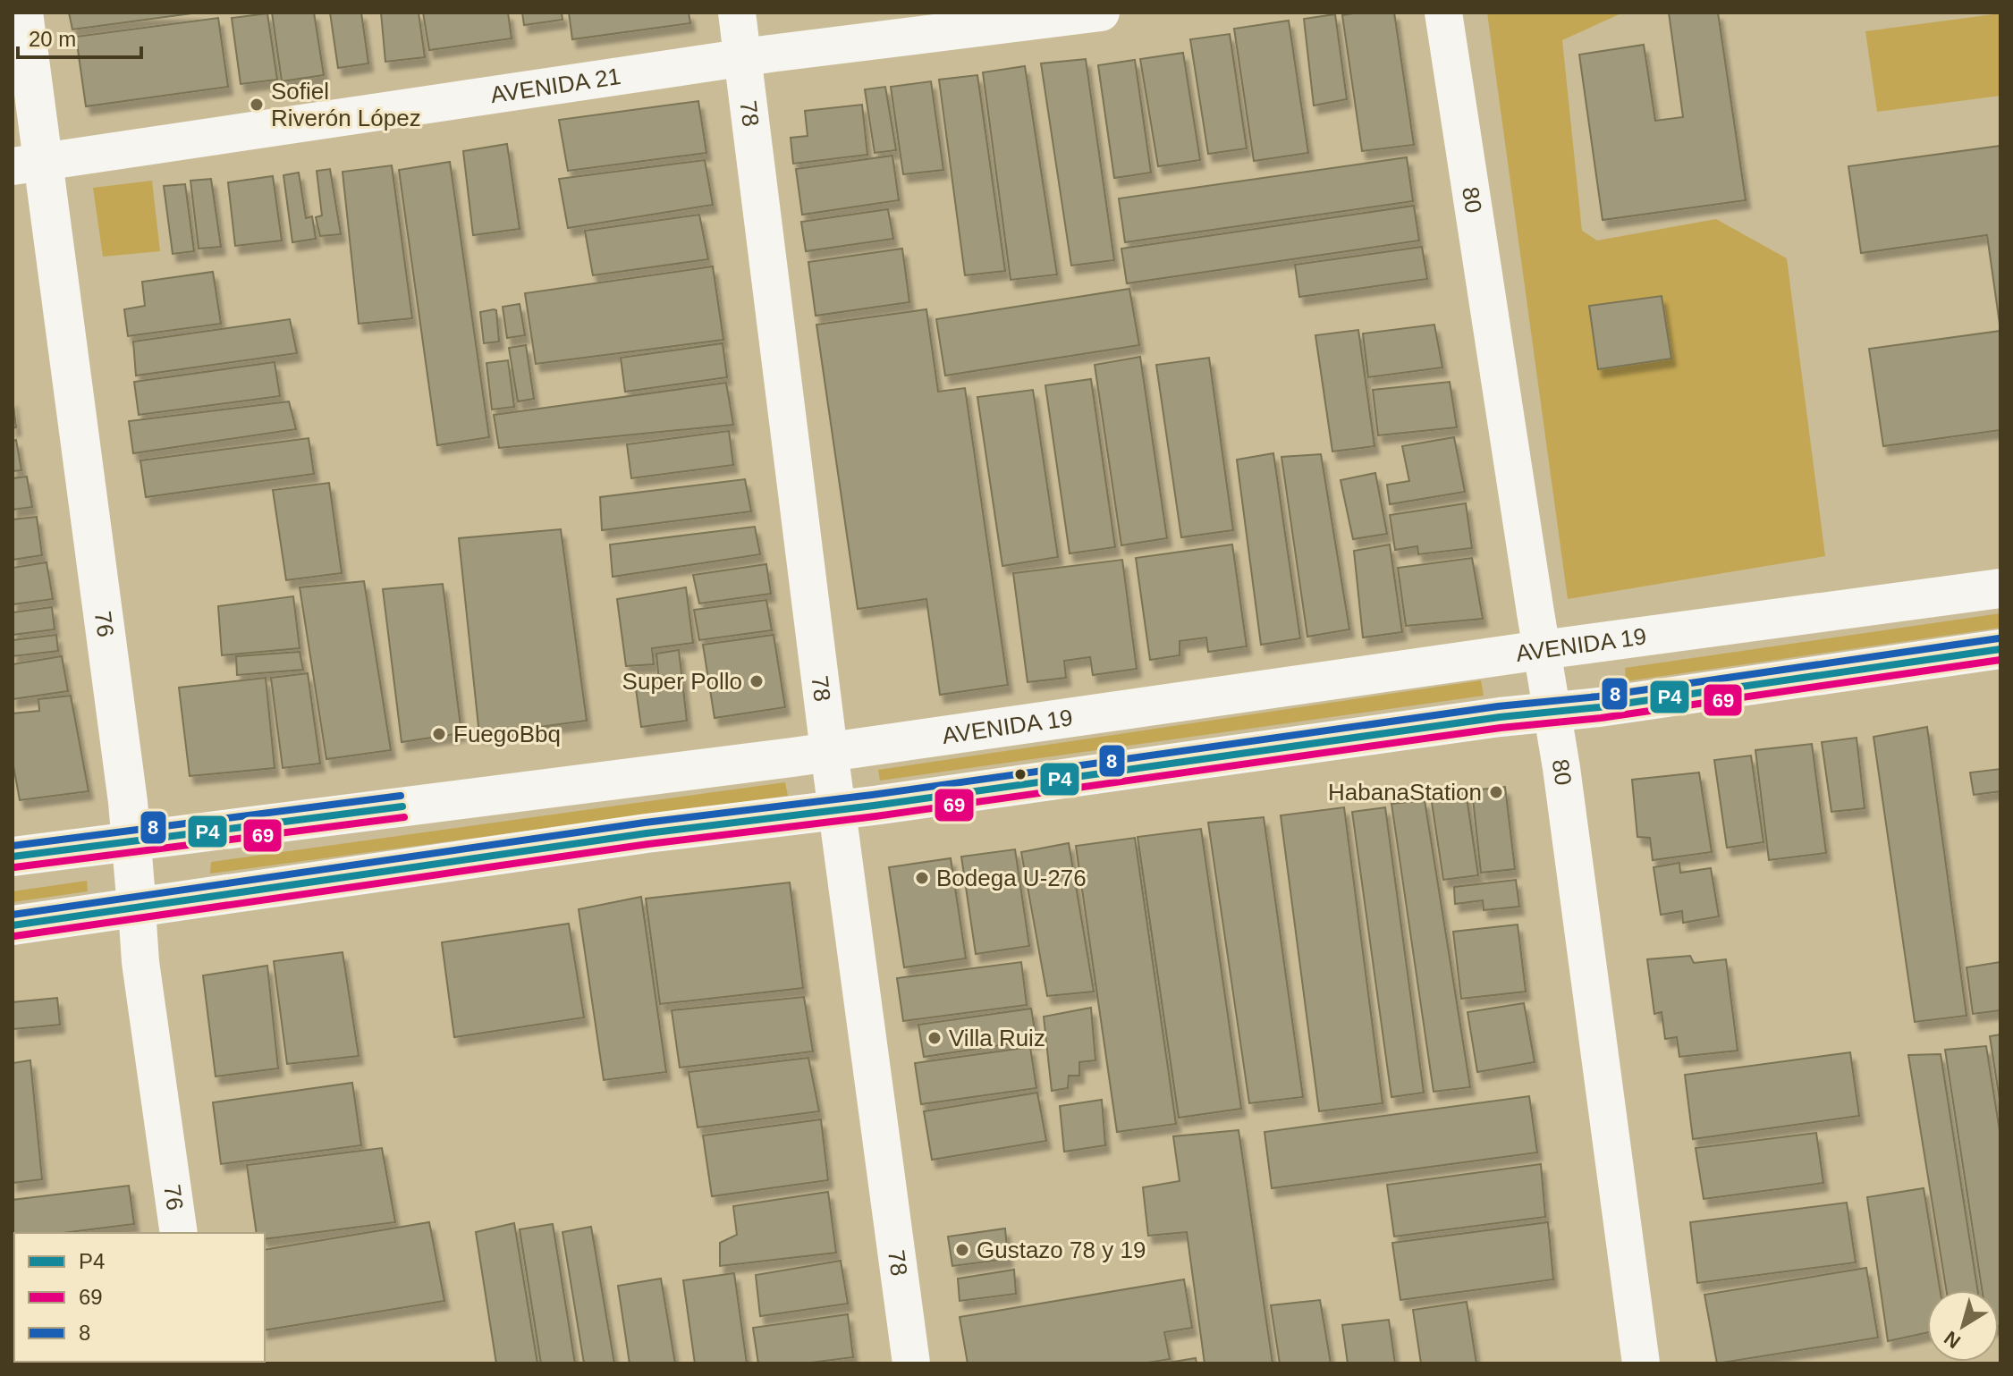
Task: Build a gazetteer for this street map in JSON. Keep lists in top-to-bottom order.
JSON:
{
  "streets": {
    "main road": ["76", "AVENIDA 19"],
    "street": ["AVENIDA 21", "78", "80"]
  },
  "crossings": [
    ["AVENIDA 21", "78"],
    ["AVENIDA 21", "76"],
    ["78", "AVENIDA 19"],
    ["80", "AVENIDA 19"],
    ["76", "AVENIDA 19"]
  ],
  "places": [
    "Sofiel Riverón López",
    "Super Pollo",
    "FuegoBbq",
    "HabanaStation",
    "Bodega U-276",
    "Villa Ruiz",
    "Gustazo 78 y 19"
  ],
  "lines": ["transit line 8", "transit line P4", "transit line 69"],
  "legend": ["P4", "69", "8"],
  "scale_bar": "20 m",
  "north": "bottom left"
}
